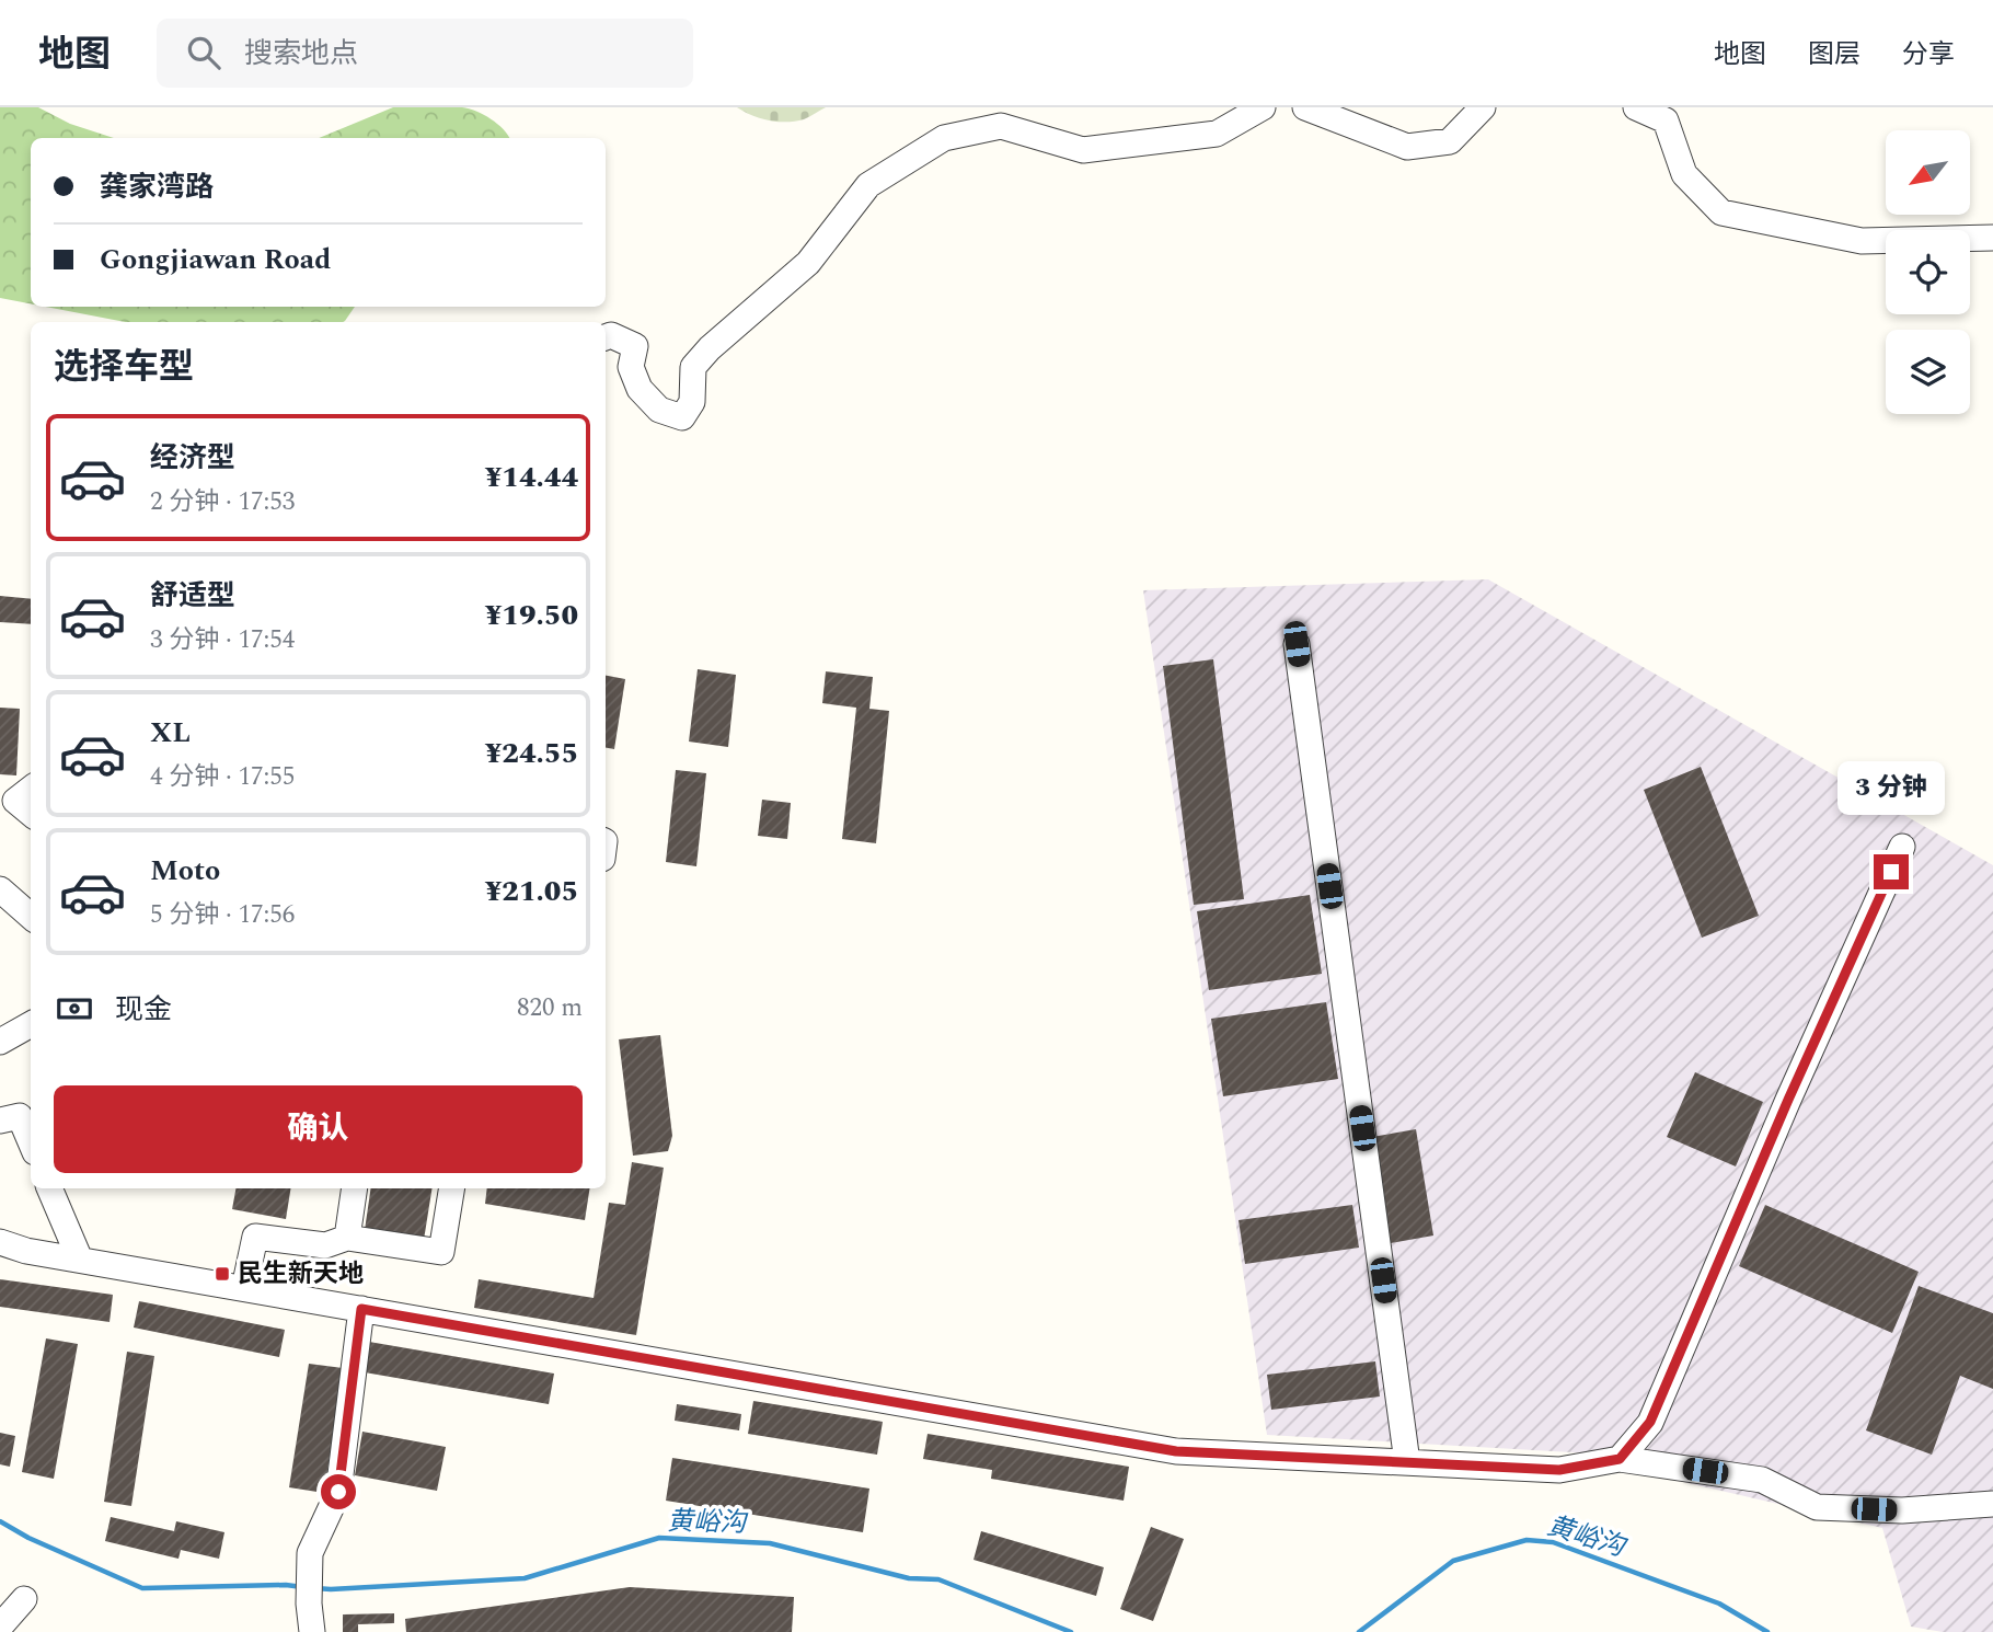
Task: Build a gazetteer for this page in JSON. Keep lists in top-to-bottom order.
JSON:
{
  "water": ["黄峪沟"],
  "places": {
    "transit": ["民生新天地"]
  },
  "north": "bottom left",
  "page": {
    "header": "地图",
    "search": "搜索地点",
    "nav": ["地图", "图层", "分享"],
    "banner": ["龚家湾路", "Gongjiawan Road"],
    "heading": "选择车型",
    "list": [
      {
        "name": "经济型",
        "note": "2 分钟 · 17:53",
        "value": "¥14.44"
      },
      {
        "name": "舒适型",
        "note": "3 分钟 · 17:54",
        "value": "¥19.50"
      },
      {
        "name": "XL",
        "note": "4 分钟 · 17:55",
        "value": "¥24.55"
      },
      {
        "name": "Moto",
        "note": "5 分钟 · 17:56",
        "value": "¥21.05"
      }
    ],
    "bubble": "3 分钟",
    "pay": ["现金", "820 m"],
    "buttons": "确认"
  }
}
